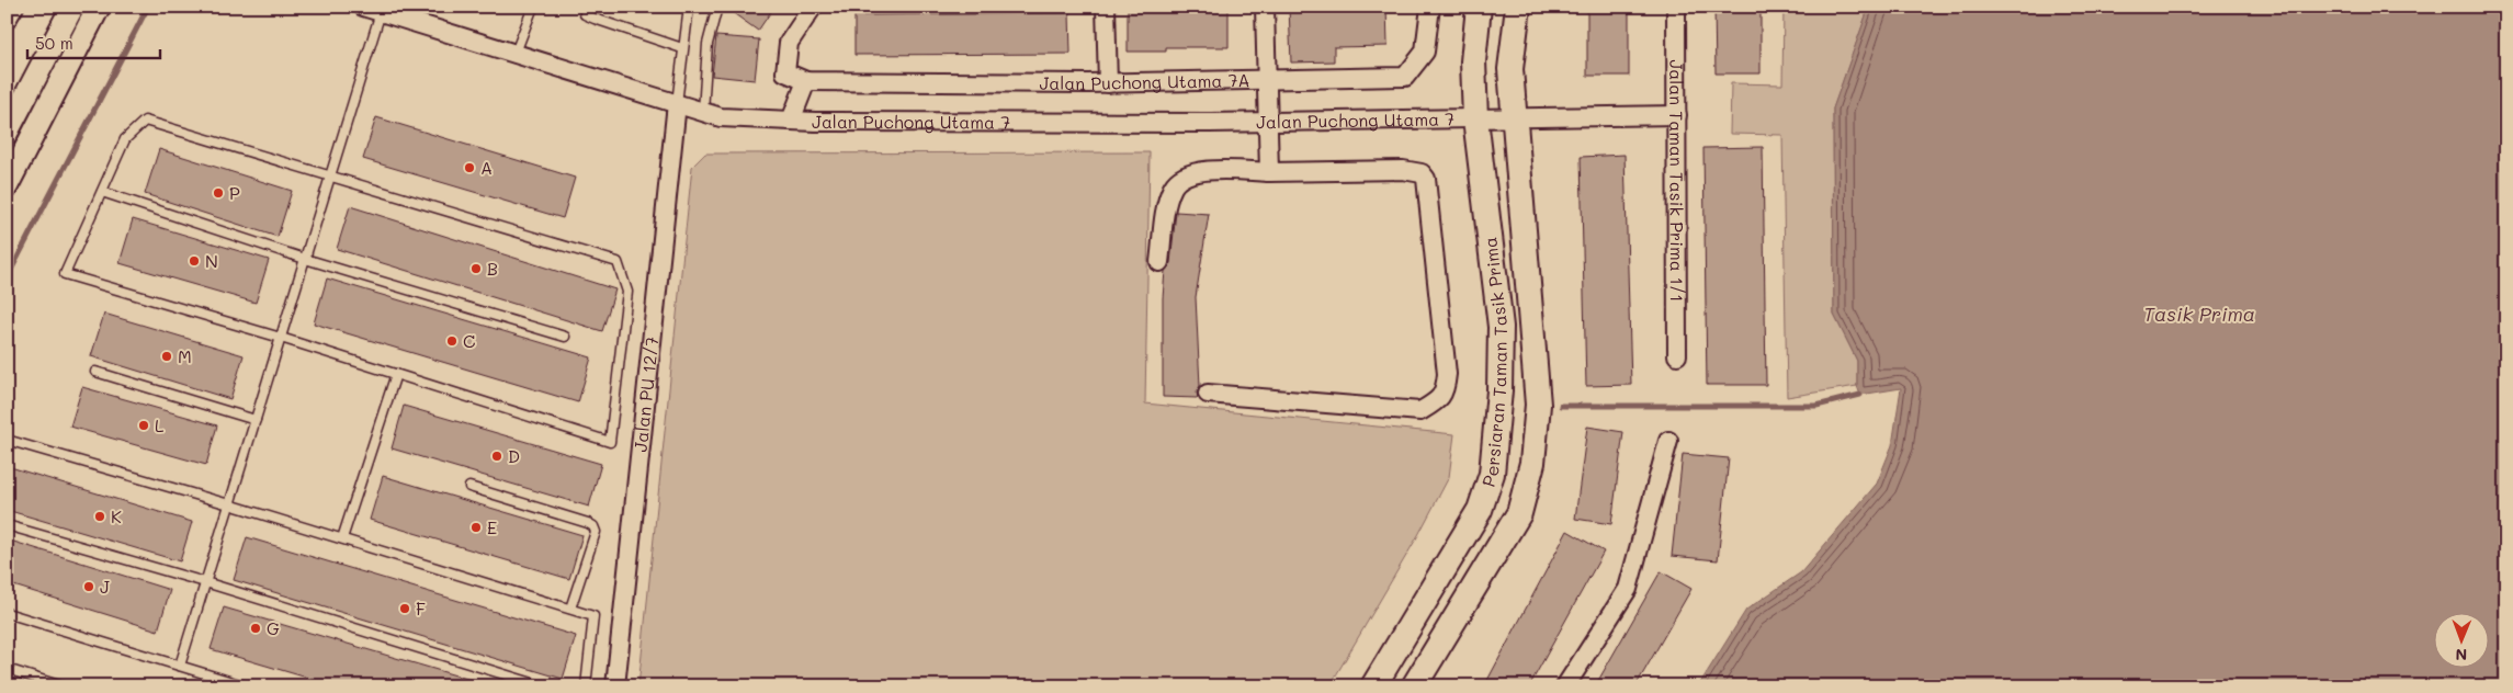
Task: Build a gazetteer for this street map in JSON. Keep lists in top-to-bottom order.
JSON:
{
  "streets": {
    "main road": ["Persiaran Taman Tasik Prima"],
    "street": [
      "Jalan Puchong Utama 7A",
      "Jalan Puchong Utama 7",
      "Jalan Taman Tasik Prima 1/1",
      "Jalan PU 12/7"
    ]
  },
  "crossings": [
    ["Jalan Puchong Utama 7", "Jalan Taman Tasik Prima 1/1"],
    ["Jalan Puchong Utama 7", "Persiaran Taman Tasik Prima"],
    ["Jalan Puchong Utama 7", "Jalan PU 12/7"]
  ],
  "water": ["Tasik Prima"],
  "places": [
    "A",
    "P",
    "N",
    "B",
    "C",
    "M",
    "L",
    "D",
    "K",
    "E",
    "J",
    "F",
    "G"
  ],
  "scale_bar": "50 m",
  "north": "bottom"
}
